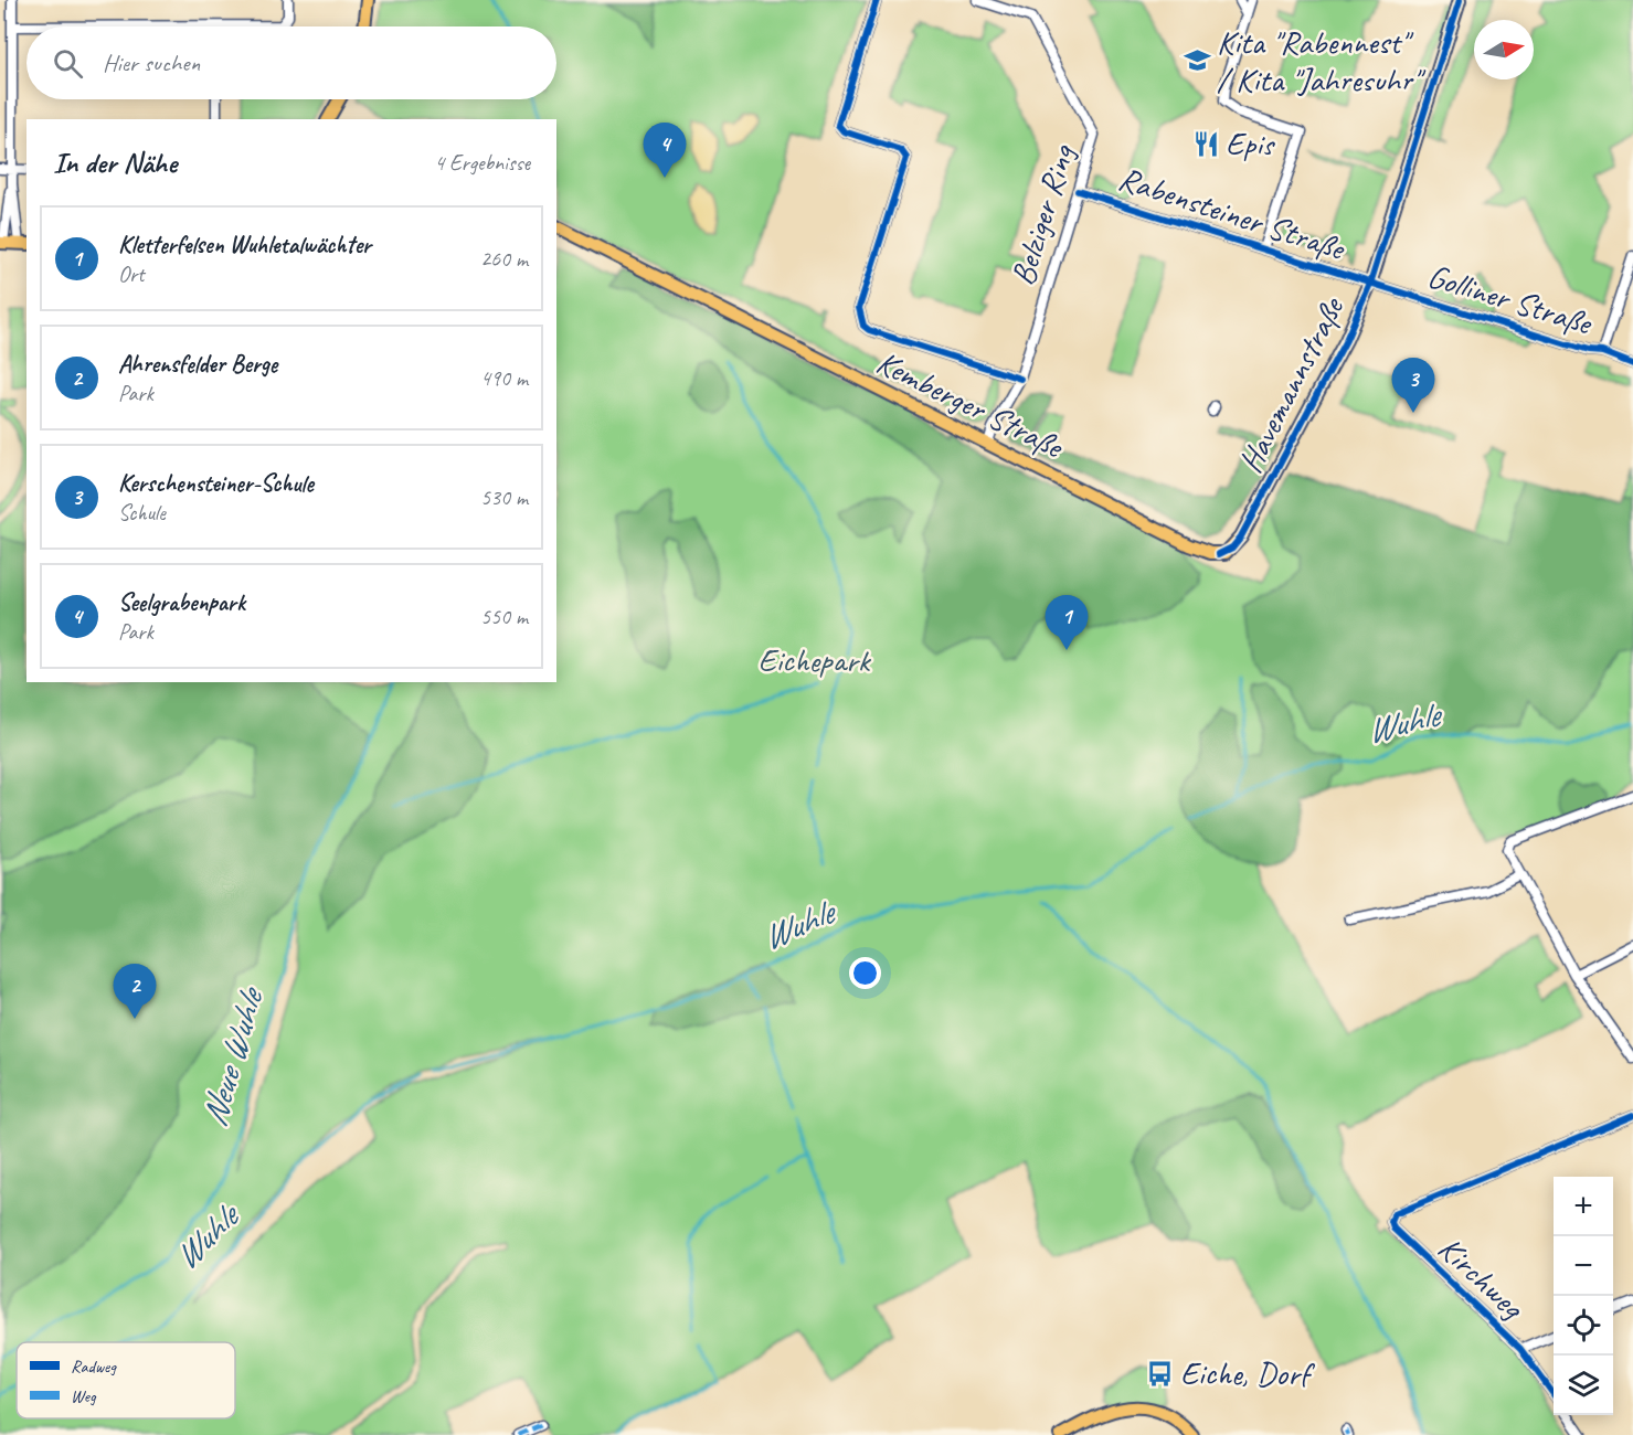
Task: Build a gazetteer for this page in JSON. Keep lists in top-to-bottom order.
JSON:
{
  "streets": {
    "main road": ["Havemannstraße", "Kemberger Straße"],
    "street": [
      "Rabensteiner Straße",
      "Belziger Ring",
      "Golliner Straße",
      "Kirchweg"
    ]
  },
  "crossings": [
    ["Rabensteiner Straße", "Belziger Ring"],
    ["Rabensteiner Straße", "Golliner Straße"],
    ["Rabensteiner Straße", "Havemannstraße"],
    ["Belziger Ring", "Kemberger Straße"],
    ["Golliner Straße", "Havemannstraße"],
    ["Havemannstraße", "Kemberger Straße"]
  ],
  "water": ["Wuhle", "Neue Wuhle"],
  "parks": ["Eichepark"],
  "places": {
    "school or university": ["Kita \"Rabennest\" / Kita \"Jahresuhr\""],
    "restaurant": ["Epis"],
    "bus stop": ["Eiche, Dorf"]
  },
  "legend": ["Radweg", "Weg"],
  "north": "right",
  "page": {
    "search": "Hier suchen",
    "heading": ["In der Nähe", "4 Ergebnisse"],
    "pins": [
      "4",
      "3",
      "1",
      "2"
    ],
    "list": [
      {
        "mark": "1",
        "name": "Kletterfelsen Wuhletalwächter",
        "note": "Ort",
        "value": "260 m"
      },
      {
        "mark": "2",
        "name": "Ahrensfelder Berge",
        "note": "Park",
        "value": "490 m"
      },
      {
        "mark": "3",
        "name": "Kerschensteiner-Schule",
        "note": "Schule",
        "value": "530 m"
      },
      {
        "mark": "4",
        "name": "Seelgrabenpark",
        "note": "Park",
        "value": "550 m"
      }
    ],
    "map_buttons": ["+", "−"]
  }
}
